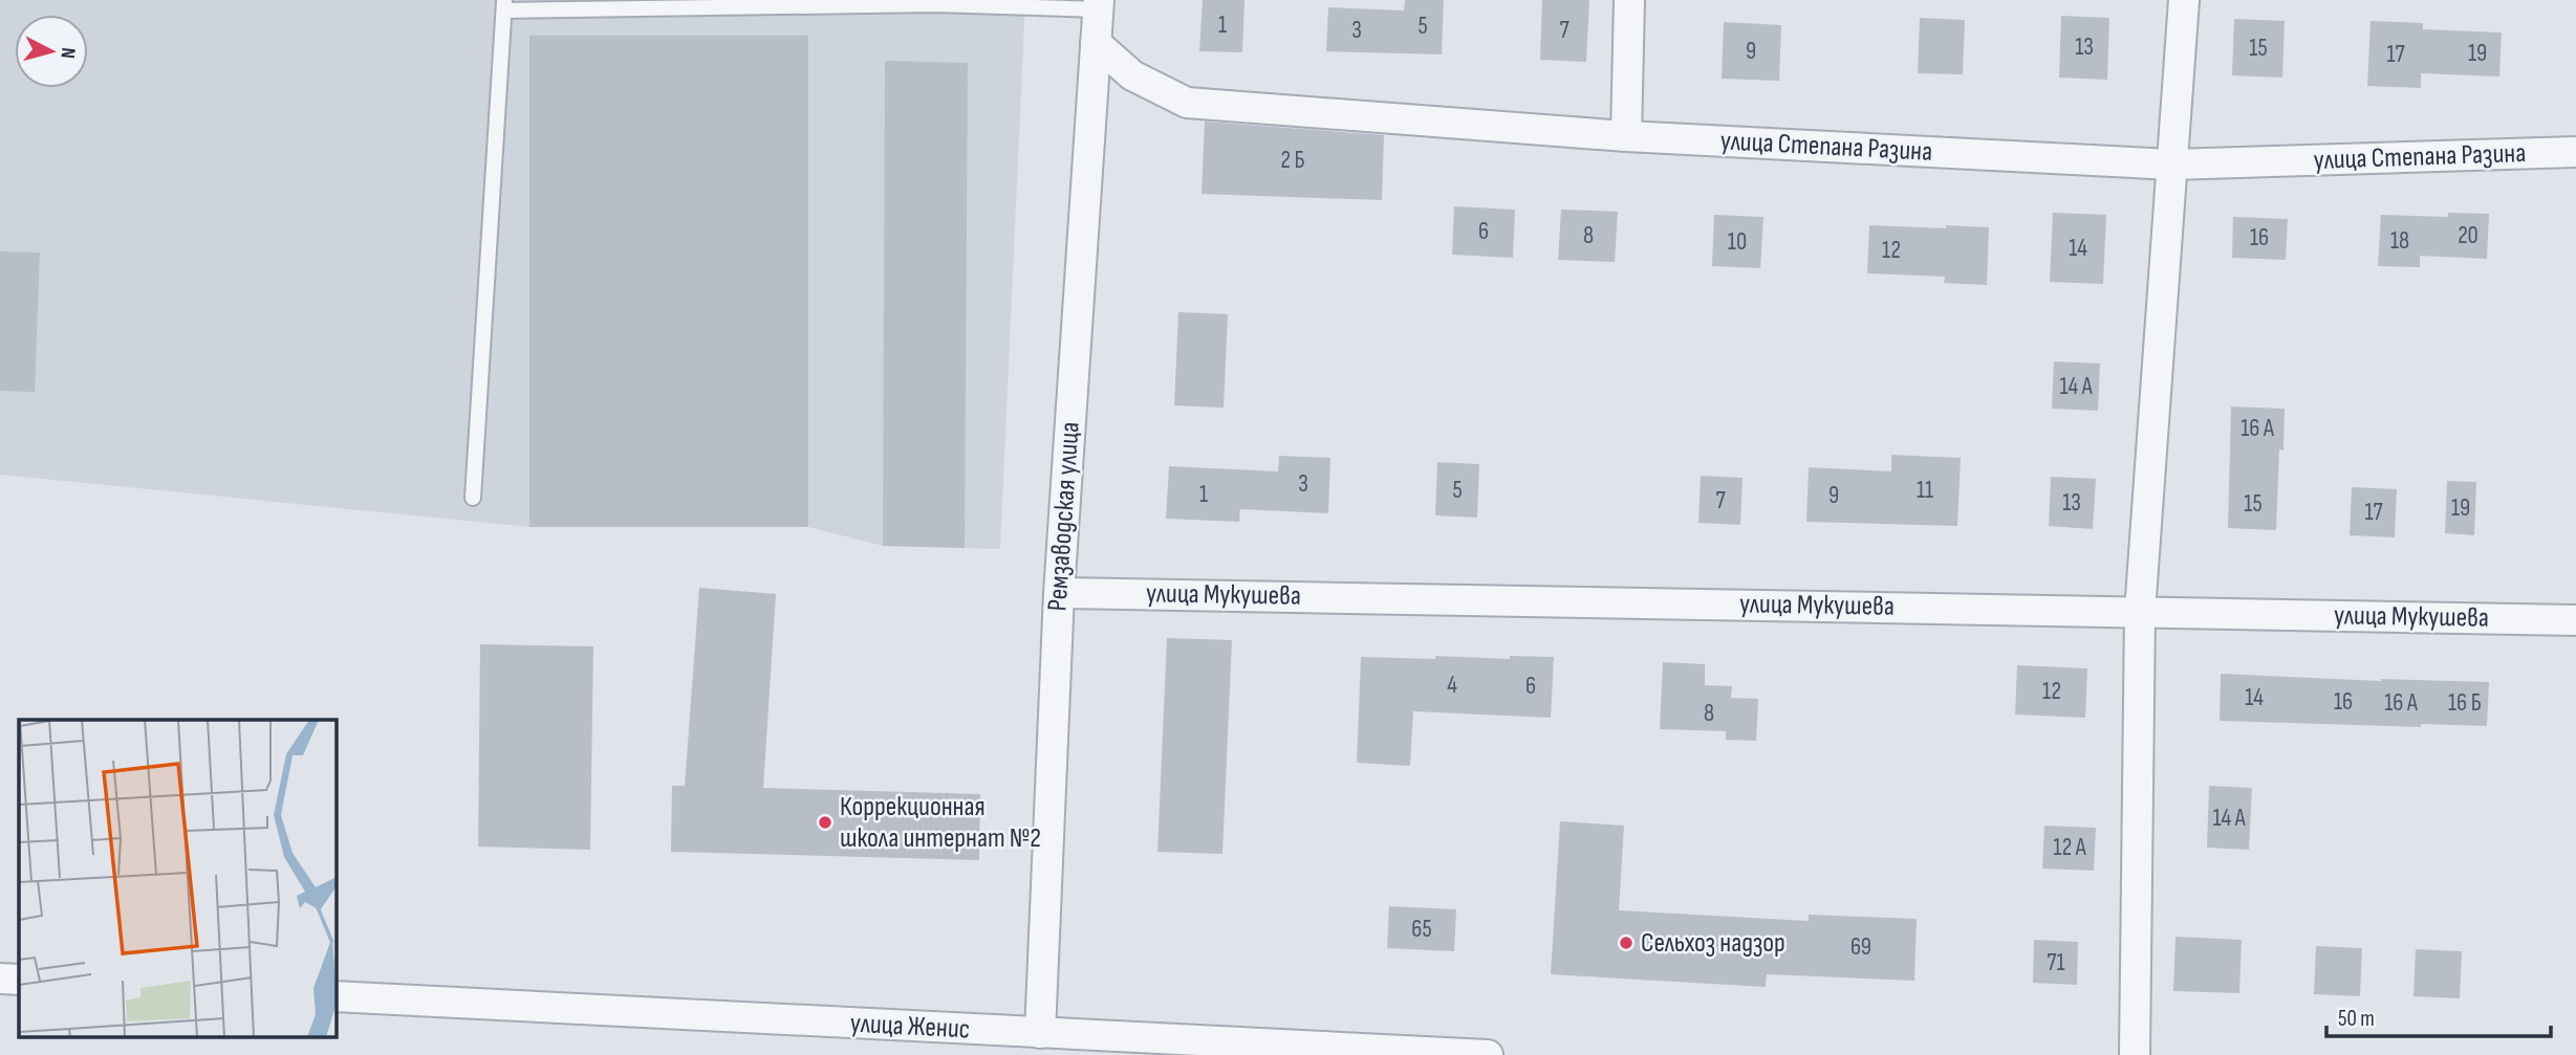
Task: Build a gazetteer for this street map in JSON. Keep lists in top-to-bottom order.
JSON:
{
  "streets": {
    "street": [
      "улица Степана Разина",
      "Ремзаводская улица",
      "улица Мукушева",
      "улица Женис"
    ]
  },
  "crossings": [
    ["улица Степана Разина", "Ремзаводская улица"],
    ["Ремзаводская улица", "улица Мукушева"],
    ["Ремзаводская улица", "улица Женис"]
  ],
  "places": ["Коррекционная школа интернат №2", "Сельхоз надзор"],
  "house_numbers": [
    "1",
    "5",
    "3",
    "7",
    "13",
    "15",
    "9",
    "19",
    "17",
    "2 Б",
    "6",
    "8",
    "20",
    "16",
    "18",
    "10",
    "14",
    "12",
    "14 А",
    "16 А",
    "3",
    "5",
    "11",
    "1",
    "9",
    "7",
    "13",
    "15",
    "19",
    "17",
    "4",
    "6",
    "12",
    "14",
    "16",
    "16 А",
    "16 Б",
    "8",
    "14 А",
    "12 А",
    "65",
    "69",
    "71"
  ],
  "scale_bar": "50 m",
  "north": "right"
}
